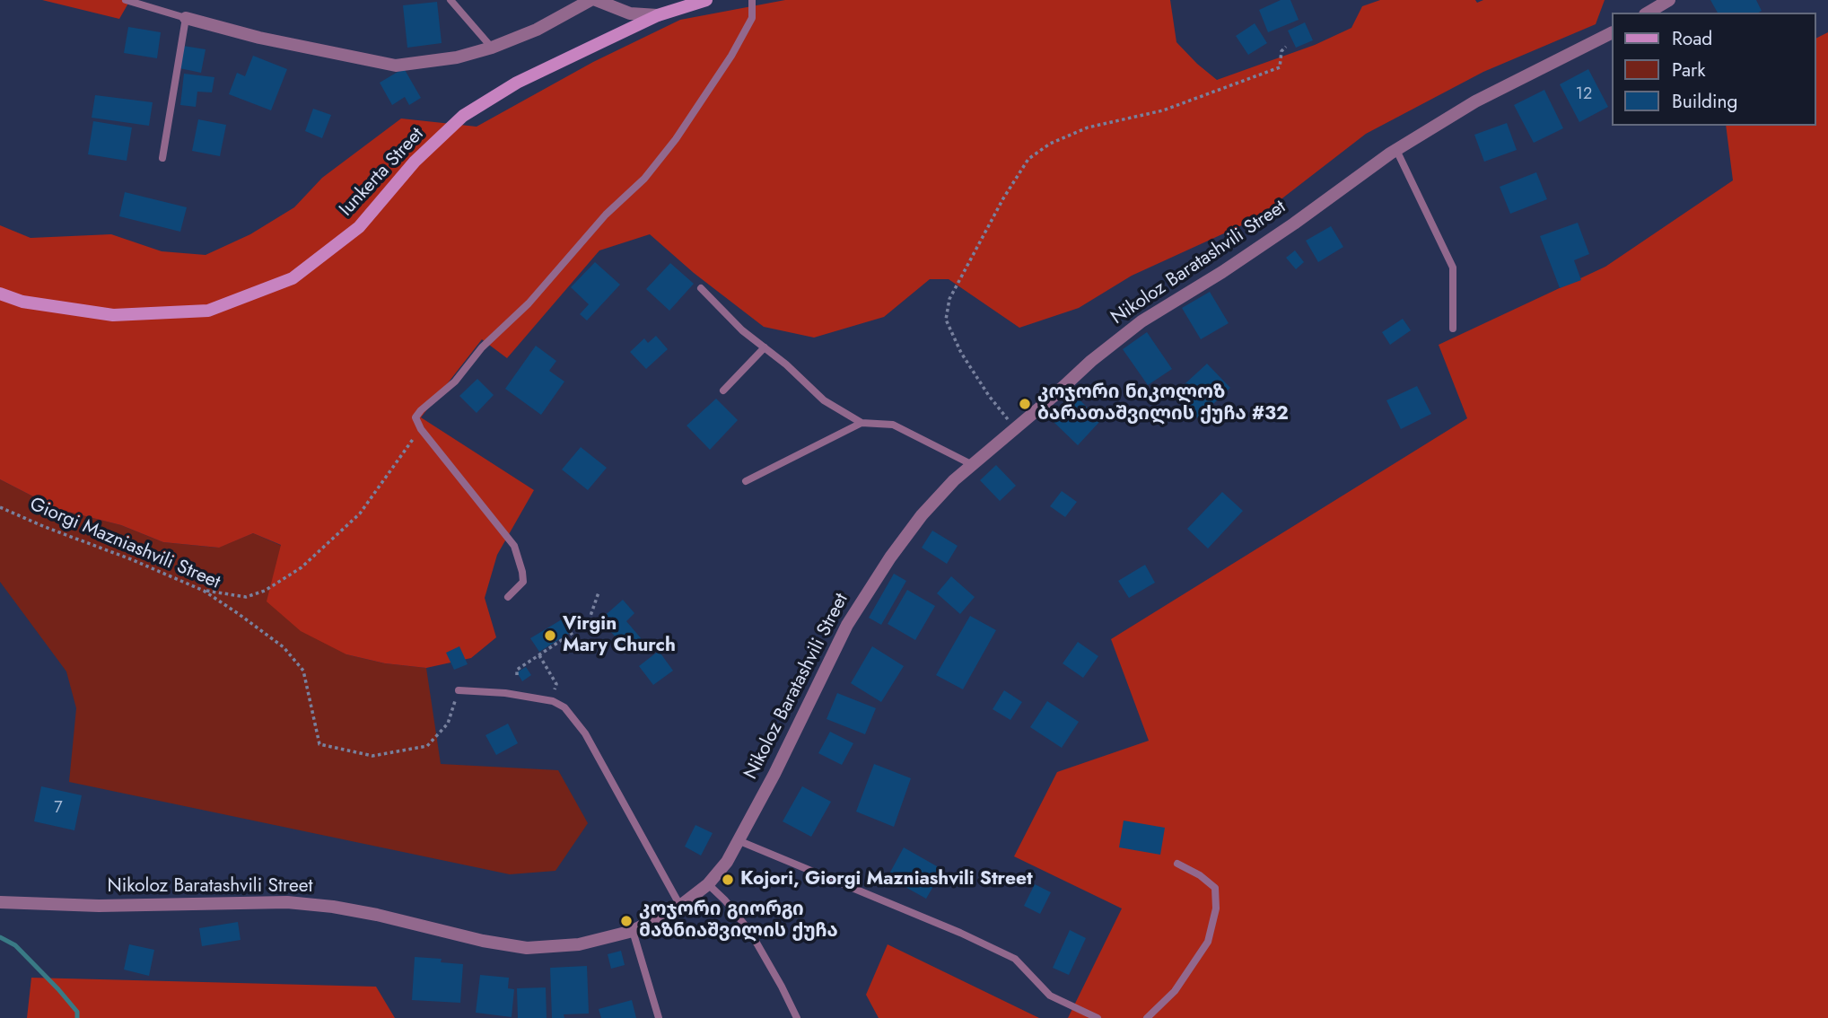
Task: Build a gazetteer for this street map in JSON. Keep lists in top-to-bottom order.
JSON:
{
  "streets": {
    "main road": ["Iunkerta Street"],
    "street": ["Nikoloz Baratashvili Street"],
    "path": ["Giorgi Mazniashvili Street"]
  },
  "places": [
    "კოჯორი ნიკოლოზ ბარათაშვილის ქუჩა #32",
    "Virgin Mary Church",
    "Kojori, Giorgi Mazniashvili Street",
    "კოჯორი გიორგი მაზნიაშვილის ქუჩა"
  ],
  "house_numbers": ["12", "7"],
  "legend": ["Road", "Park", "Building"]
}
